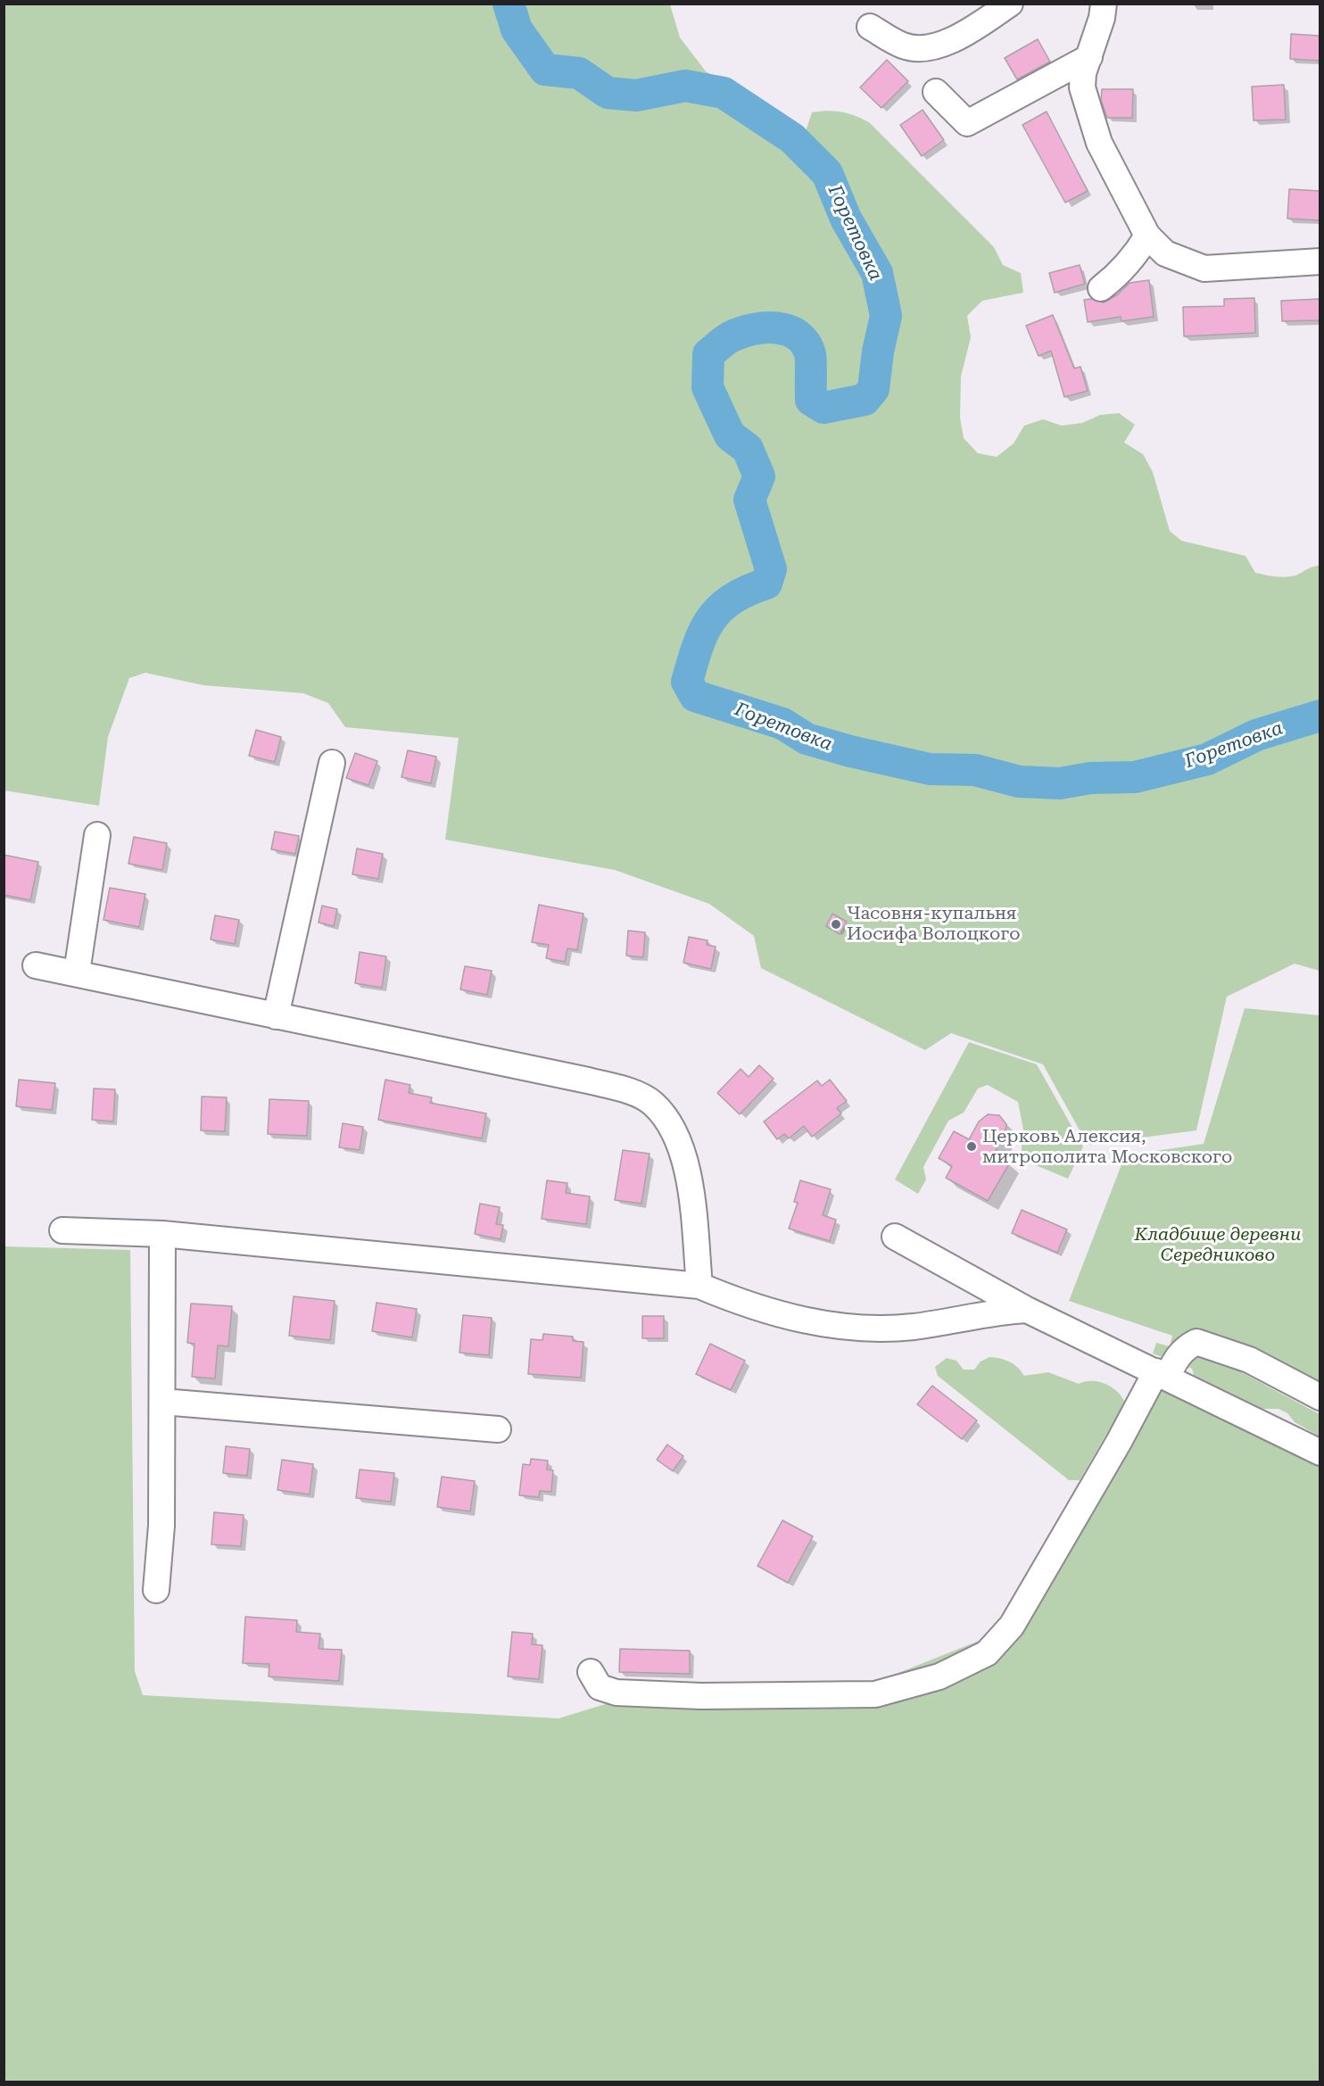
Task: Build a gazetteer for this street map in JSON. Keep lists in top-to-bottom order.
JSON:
{
  "water": ["Горетовка"],
  "parks": ["Кладбище деревни Середниково"],
  "places": ["Часовня-купальня Иосифа Волоцкого", "Церковь Алексия, митрополита Московского"]
}
